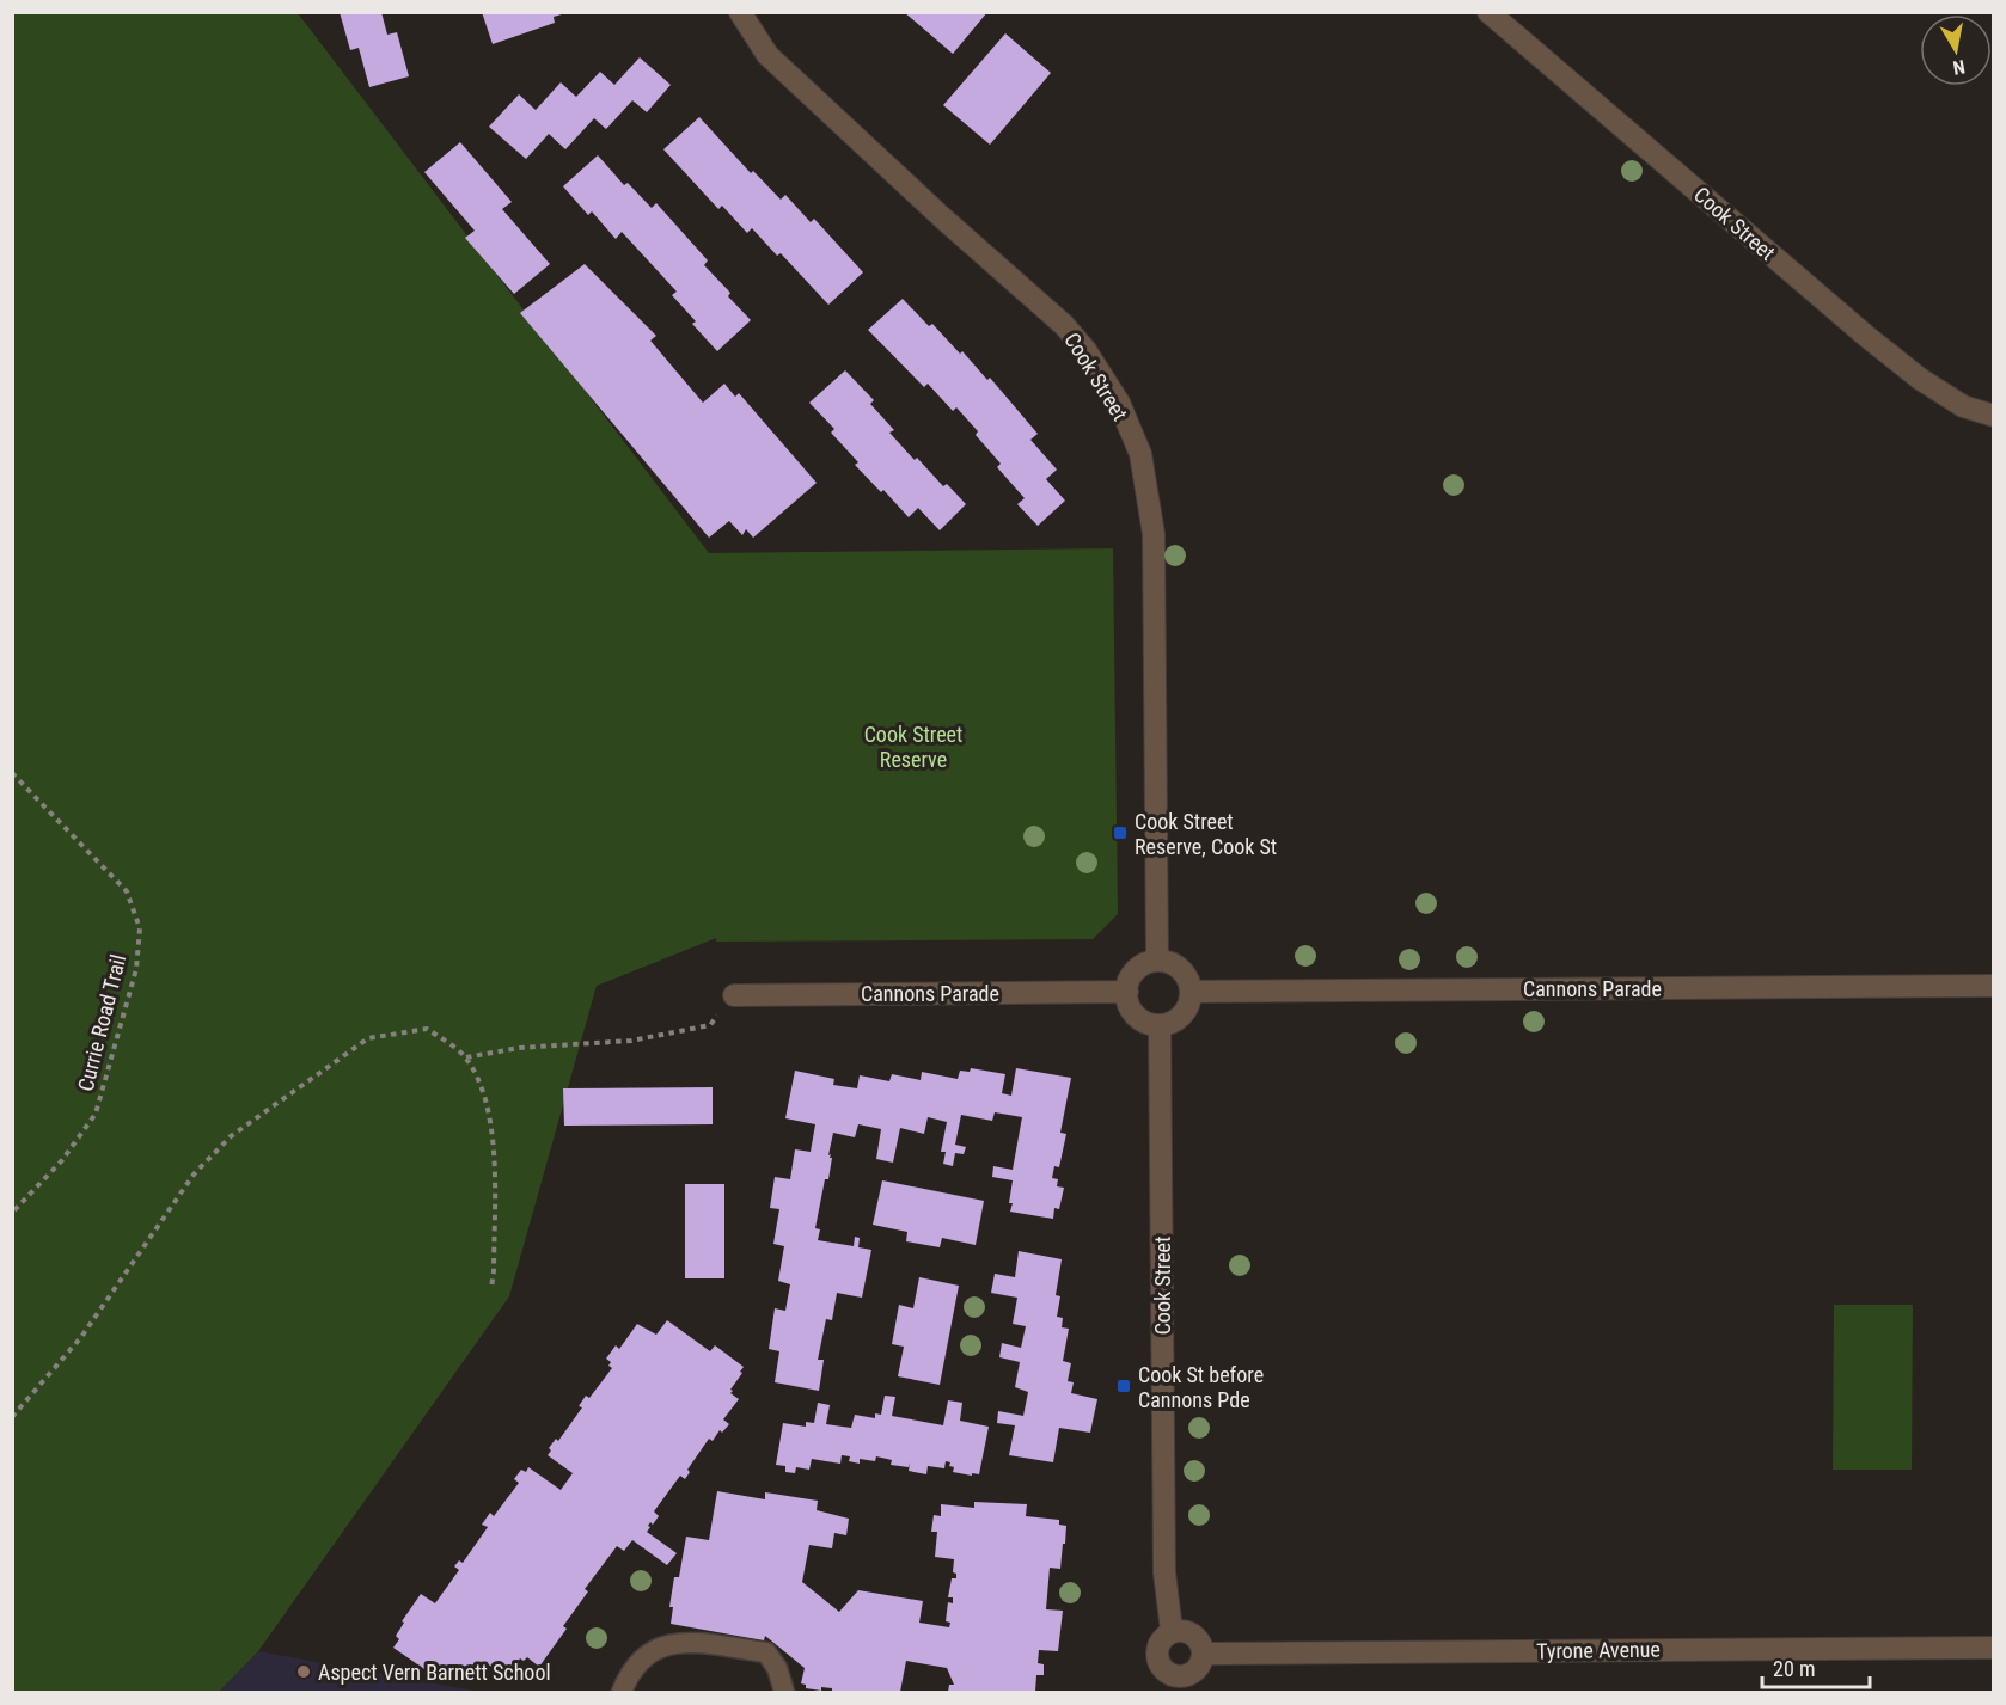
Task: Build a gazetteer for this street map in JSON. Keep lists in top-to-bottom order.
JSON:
{
  "streets": {
    "street": ["Cook Street", "Cannons Parade", "Tyrone Avenue"],
    "path": ["Currie Road Trail"]
  },
  "crossings": [
    ["Cook Street", "Cannons Parade"],
    ["Cook Street", "Tyrone Avenue"]
  ],
  "parks": ["Cook Street Reserve"],
  "places": {
    "transit": ["Cook Street Reserve, Cook St", "Cook St before Cannons Pde"],
    "other": ["Aspect Vern Barnett School"]
  },
  "scale_bar": "20 m",
  "north": "bottom"
}
